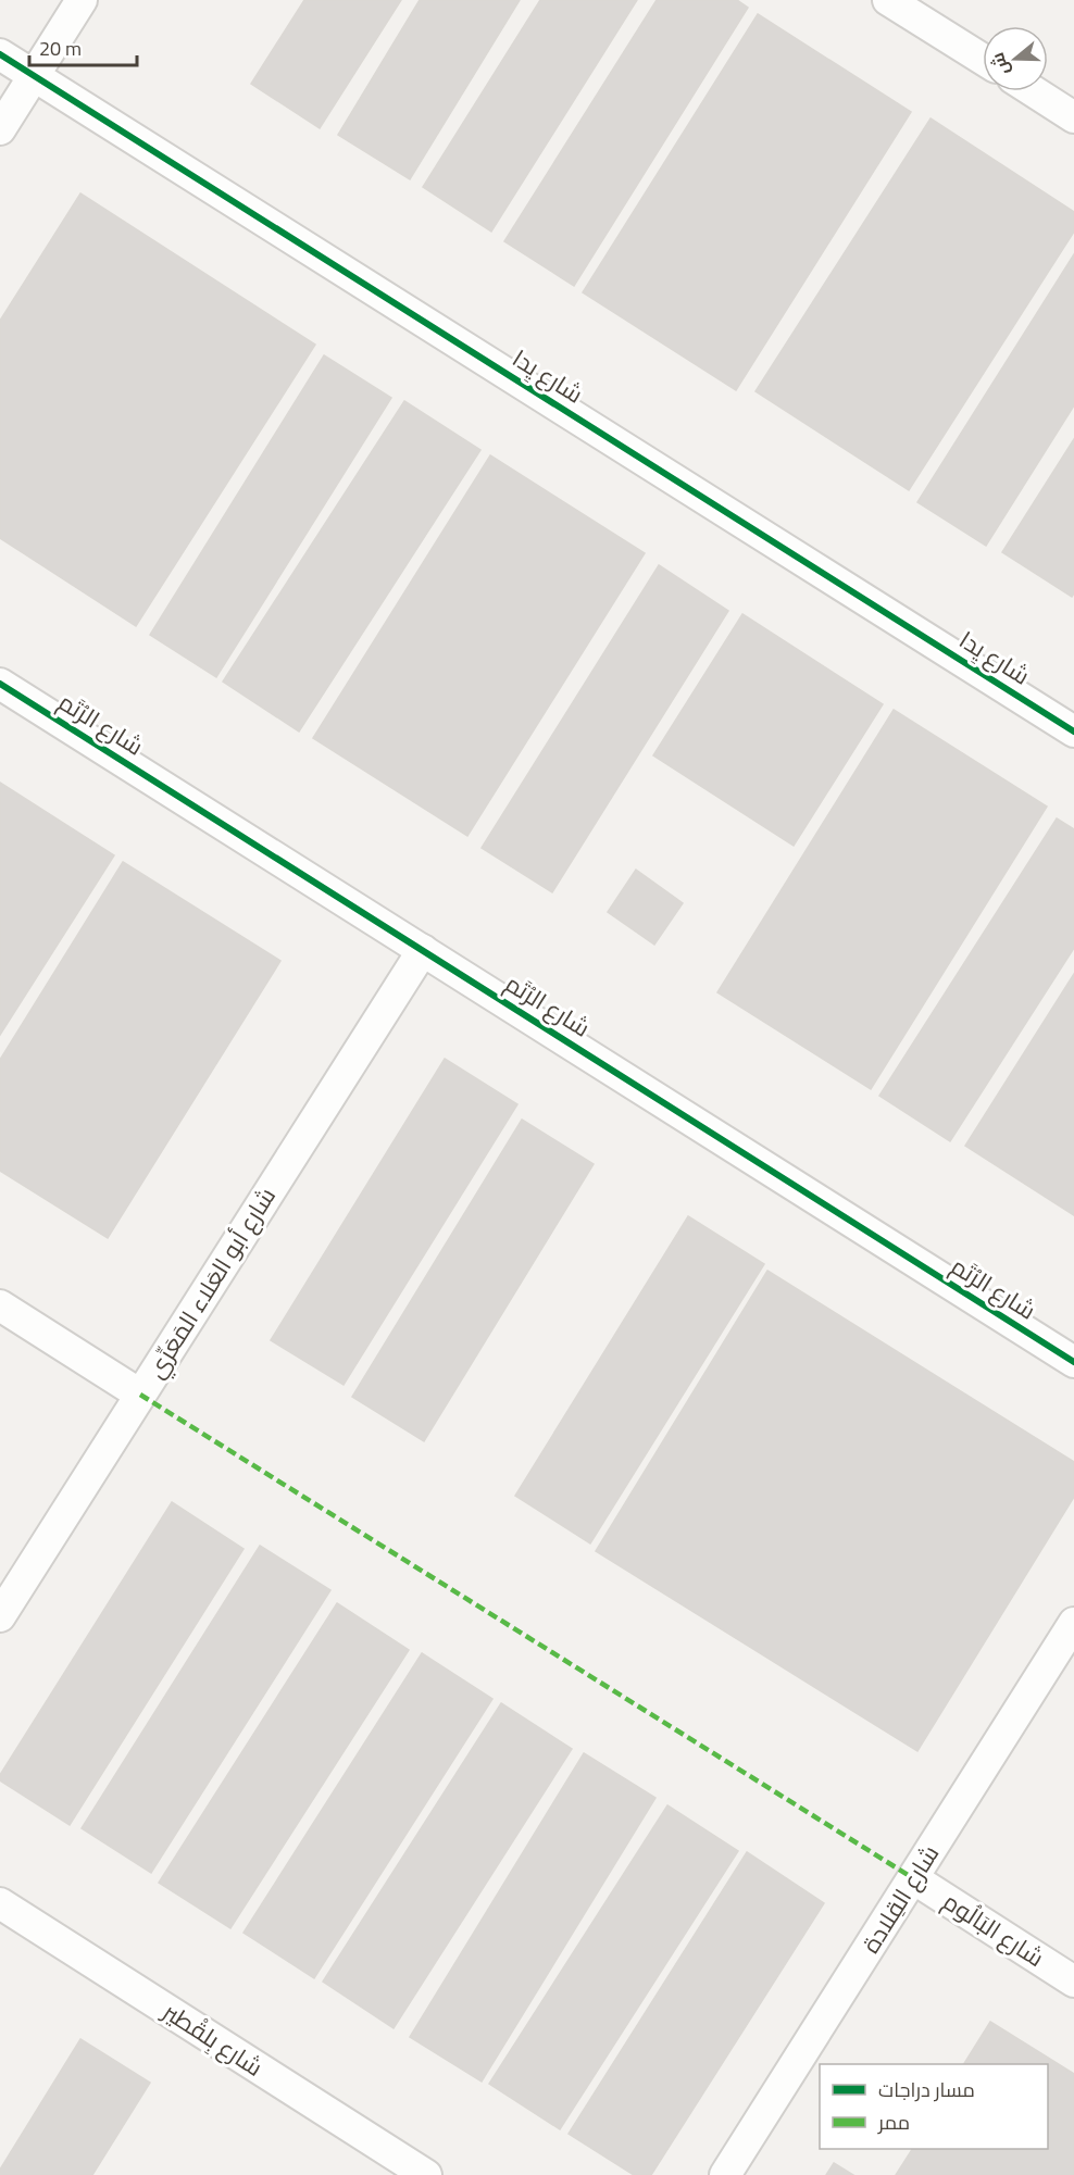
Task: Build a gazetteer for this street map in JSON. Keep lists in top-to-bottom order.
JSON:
{
  "streets": {
    "street": [
      "شارع يِدا",
      "شارع الرُتَم",
      "شارع أبو العَلاء المَعَرِّي",
      "شارع القِلادة",
      "شارع البَالُوم",
      "شارع بِلقْطير"
    ]
  },
  "crossings": [
    ["شارع الرُتَم", "شارع أبو العَلاء المَعَرِّي"],
    ["شارع القِلادة", "شارع البَالُوم"]
  ],
  "legend": ["مسار دراجات", "ممر"],
  "scale_bar": "20 m",
  "north": "left"
}
